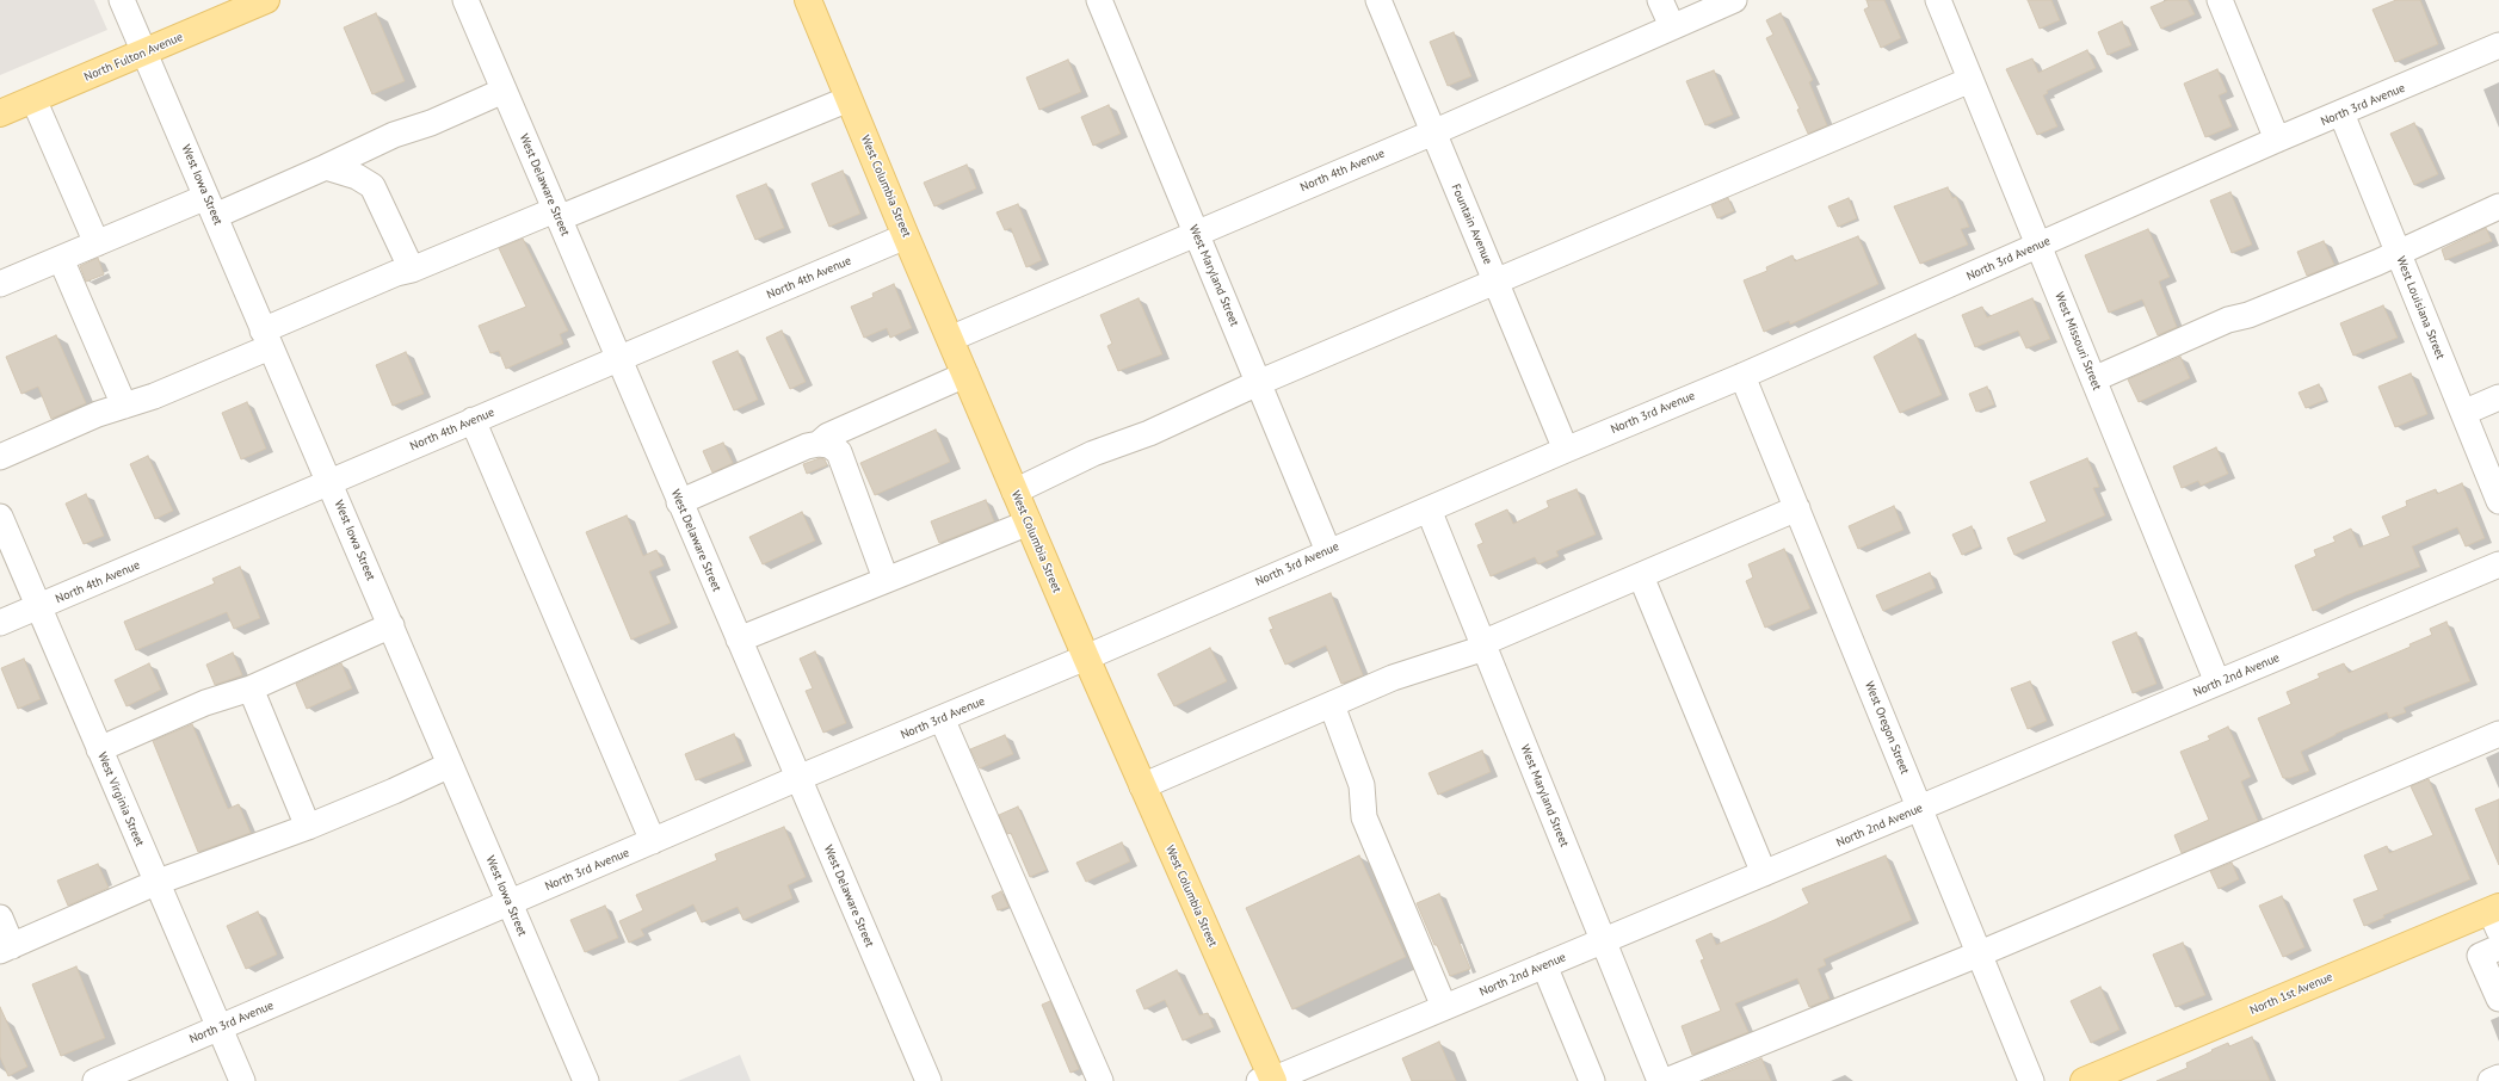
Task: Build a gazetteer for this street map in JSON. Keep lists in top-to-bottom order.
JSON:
{
  "streets": {
    "main road": ["North Fulton Avenue", "West Columbia Street", "North 1st Avenue"],
    "street": [
      "North 3rd Avenue",
      "North 4th Avenue",
      "West Iowa Street",
      "West Delaware Street",
      "Fountain Avenue",
      "West Maryland Street",
      "West Louisiana Street",
      "West Missouri Street",
      "North 2nd Avenue",
      "West Oregon Street",
      "West Virginia Street"
    ]
  },
  "crossings": [
    ["North Fulton Avenue", "West Iowa Street"],
    ["North 3rd Avenue", "West Iowa Street"],
    ["North 3rd Avenue", "West Delaware Street"],
    ["North 3rd Avenue", "West Columbia Street"],
    ["North 3rd Avenue", "Fountain Avenue"],
    ["North 3rd Avenue", "West Maryland Street"],
    ["North 3rd Avenue", "West Louisiana Street"],
    ["North 3rd Avenue", "West Missouri Street"],
    ["North 3rd Avenue", "West Oregon Street"],
    ["North 3rd Avenue", "West Virginia Street"],
    ["North 4th Avenue", "West Iowa Street"],
    ["North 4th Avenue", "West Delaware Street"],
    ["North 4th Avenue", "West Columbia Street"],
    ["North 4th Avenue", "Fountain Avenue"],
    ["North 4th Avenue", "West Maryland Street"],
    ["North 4th Avenue", "West Virginia Street"],
    ["West Columbia Street", "North 2nd Avenue"],
    ["West Maryland Street", "North 2nd Avenue"],
    ["West Missouri Street", "North 2nd Avenue"],
    ["North 2nd Avenue", "West Oregon Street"]
  ]
}
